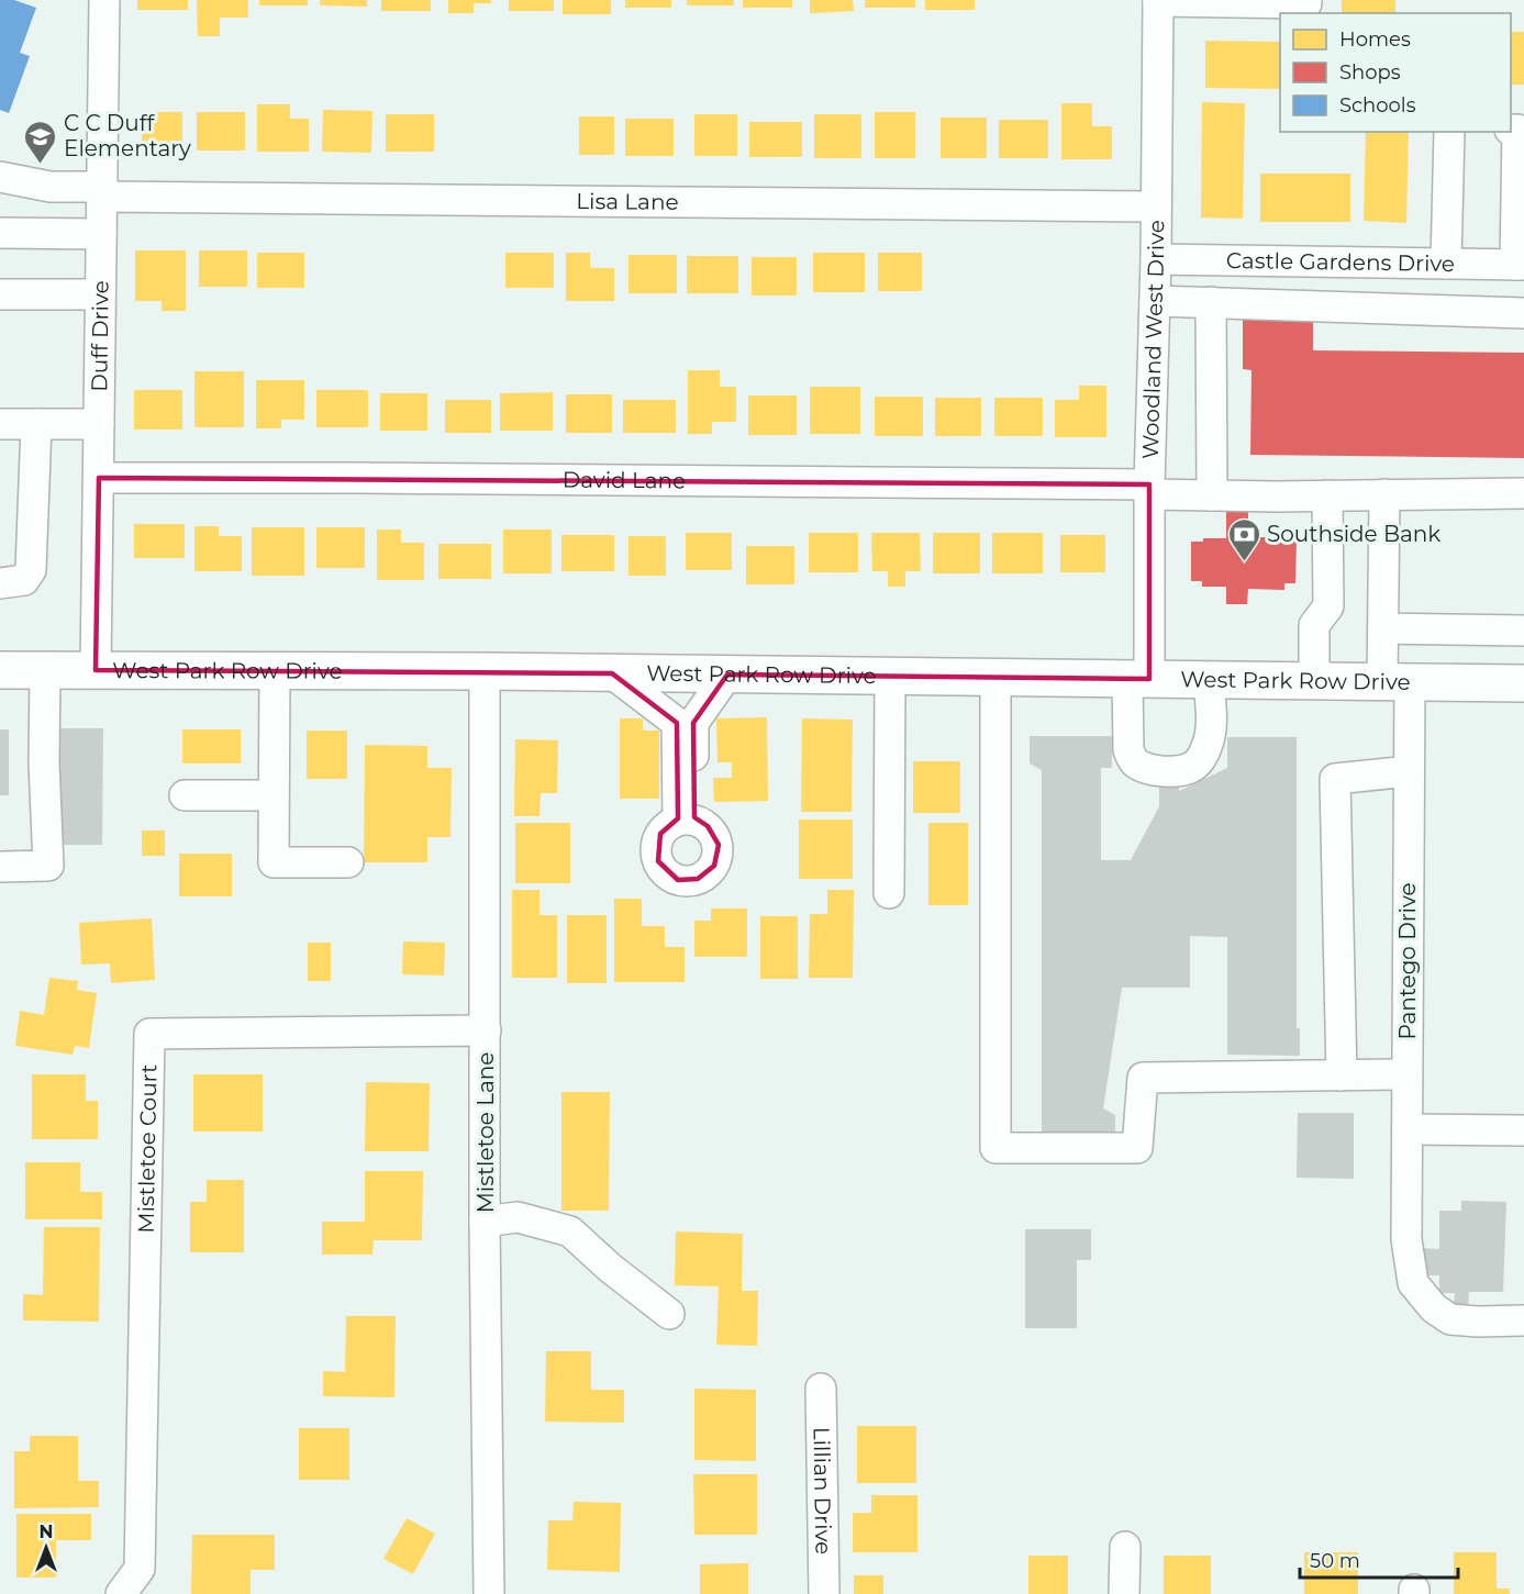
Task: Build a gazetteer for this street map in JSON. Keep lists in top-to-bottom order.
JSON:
{
  "streets": {
    "main road": ["West Park Row Drive"],
    "street": [
      "Lisa Lane",
      "Castle Gardens Drive",
      "Duff Drive",
      "Woodland West Drive",
      "David Lane",
      "Pantego Drive",
      "Mistletoe Lane",
      "Mistletoe Court",
      "Lillian Drive"
    ]
  },
  "crossings": [
    ["Lisa Lane", "Duff Drive"],
    ["Lisa Lane", "Woodland West Drive"],
    ["Castle Gardens Drive", "Woodland West Drive"],
    ["Duff Drive", "David Lane"],
    ["Duff Drive", "West Park Row Drive"],
    ["Woodland West Drive", "David Lane"],
    ["Woodland West Drive", "West Park Row Drive"],
    ["David Lane", "Pantego Drive"],
    ["West Park Row Drive", "Pantego Drive"],
    ["West Park Row Drive", "Mistletoe Lane"],
    ["Mistletoe Lane", "Mistletoe Court"]
  ],
  "places": {
    "school or university": ["C C Duff Elementary"],
    "bank": ["Southside Bank"]
  },
  "legend": ["Homes", "Shops", "Schools"],
  "scale_bar": "50 m",
  "north": "top"
}
